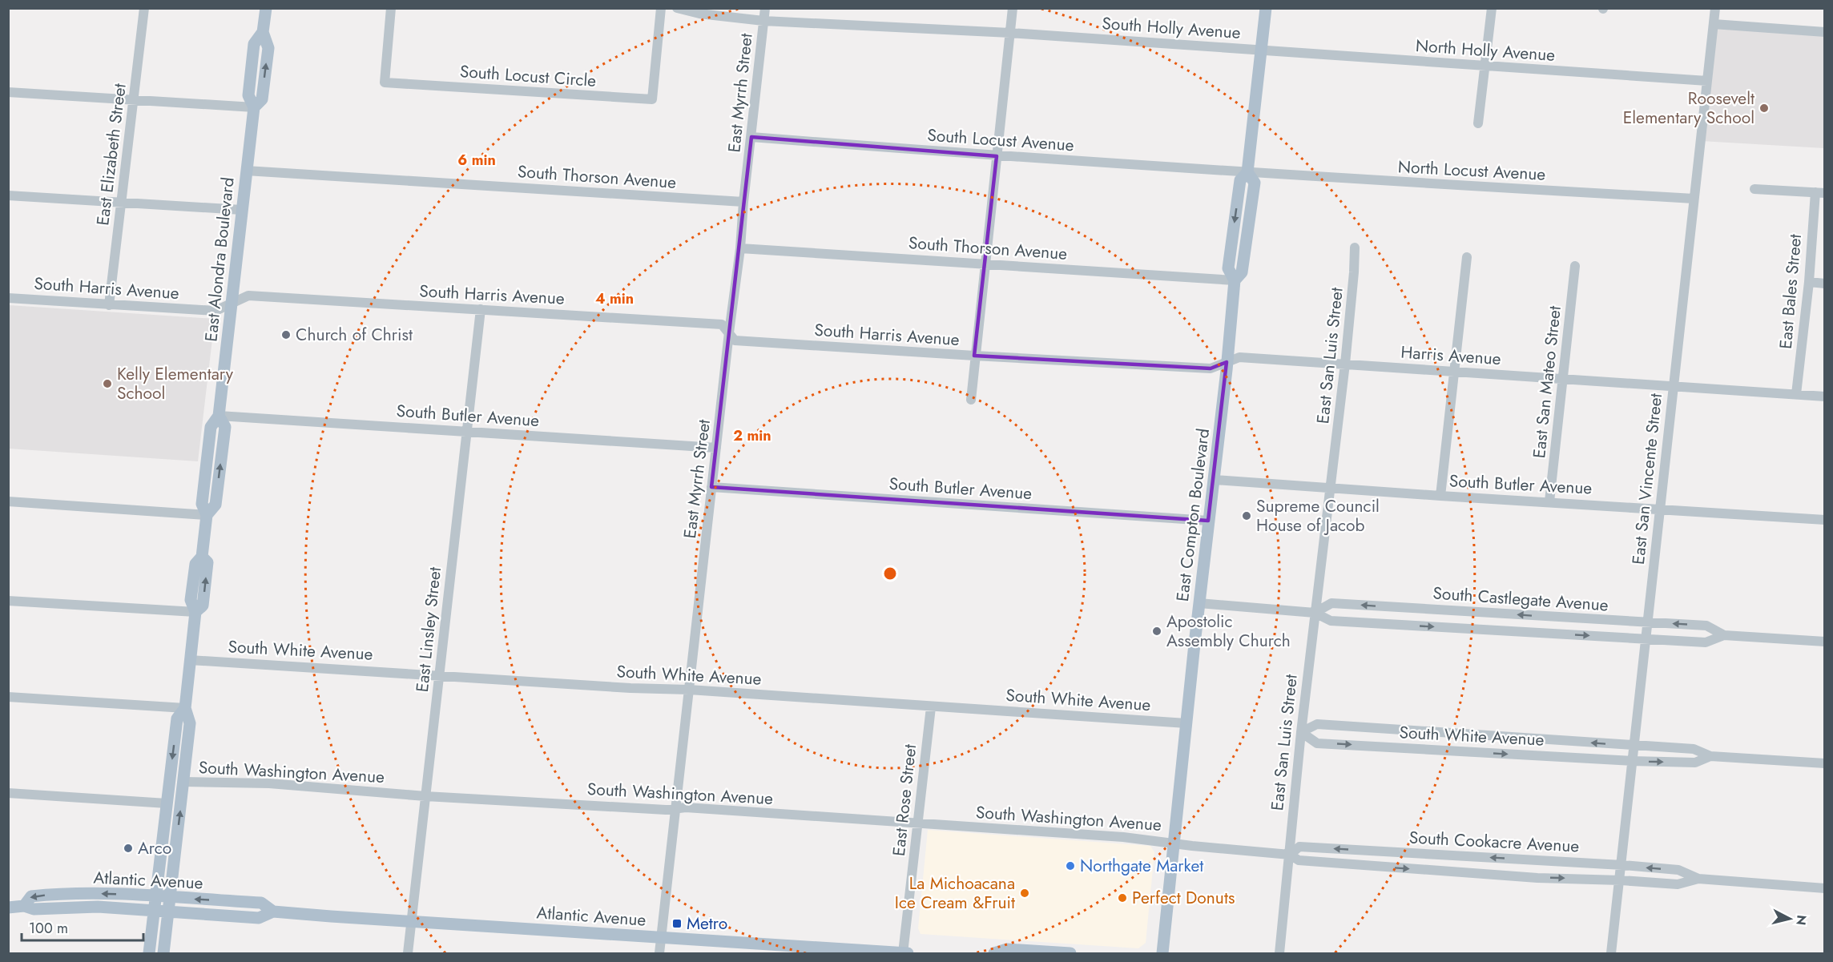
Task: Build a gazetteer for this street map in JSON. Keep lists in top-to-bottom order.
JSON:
{
  "streets": {
    "main road": ["East Alondra Boulevard", "East Compton Boulevard", "Atlantic Avenue"],
    "street": [
      "South Holly Avenue",
      "North Holly Avenue",
      "South Locust Circle",
      "East Myrrh Street",
      "South Locust Avenue",
      "East Elizabeth Street",
      "North Locust Avenue",
      "South Thorson Avenue",
      "South Harris Avenue",
      "East Bales Street",
      "East San Luis Street",
      "Harris Avenue",
      "East San Mateo Street",
      "South Butler Avenue",
      "East San Vincente Street",
      "South Castlegate Avenue",
      "East Linsley Street",
      "South White Avenue",
      "South Washington Avenue",
      "East Rose Street",
      "South Cookacre Avenue"
    ]
  },
  "crossings": [
    ["South Holly Avenue", "North Holly Avenue"],
    ["South Holly Avenue", "East Myrrh Street"],
    ["South Holly Avenue", "East Compton Boulevard"],
    ["North Holly Avenue", "East San Vincente Street"],
    ["North Holly Avenue", "East Compton Boulevard"],
    ["East Myrrh Street", "South Locust Avenue"],
    ["East Myrrh Street", "South Thorson Avenue"],
    ["East Myrrh Street", "South Harris Avenue"],
    ["East Myrrh Street", "South Butler Avenue"],
    ["East Myrrh Street", "South White Avenue"],
    ["East Myrrh Street", "South Washington Avenue"],
    ["East Myrrh Street", "Atlantic Avenue"],
    ["South Locust Avenue", "North Locust Avenue"],
    ["South Locust Avenue", "East Compton Boulevard"],
    ["East Elizabeth Street", "South Harris Avenue"],
    ["North Locust Avenue", "East San Vincente Street"],
    ["North Locust Avenue", "East Compton Boulevard"],
    ["South Thorson Avenue", "East Alondra Boulevard"],
    ["South Thorson Avenue", "East Compton Boulevard"],
    ["East Alondra Boulevard", "South Harris Avenue"],
    ["East Alondra Boulevard", "South Butler Avenue"],
    ["East Alondra Boulevard", "South White Avenue"],
    ["East Alondra Boulevard", "South Washington Avenue"],
    ["East Alondra Boulevard", "Atlantic Avenue"],
    ["South Harris Avenue", "Harris Avenue"],
    ["South Harris Avenue", "East Compton Boulevard"],
    ["South Harris Avenue", "East Linsley Street"],
    ["East San Luis Street", "Harris Avenue"],
    ["East San Luis Street", "South Butler Avenue"],
    ["East San Luis Street", "South Castlegate Avenue"],
    ["East San Luis Street", "South White Avenue"],
    ["East San Luis Street", "South Cookacre Avenue"],
    ["Harris Avenue", "East San Mateo Street"],
    ["Harris Avenue", "East San Vincente Street"],
    ["Harris Avenue", "East Compton Boulevard"],
    ["East San Mateo Street", "South Butler Avenue"],
    ["South Butler Avenue", "East San Vincente Street"],
    ["South Butler Avenue", "East Compton Boulevard"],
    ["South Butler Avenue", "East Linsley Street"],
    ["East San Vincente Street", "South Castlegate Avenue"],
    ["East San Vincente Street", "South White Avenue"],
    ["East San Vincente Street", "South Cookacre Avenue"],
    ["East Compton Boulevard", "South Castlegate Avenue"],
    ["East Compton Boulevard", "South White Avenue"],
    ["East Compton Boulevard", "South Washington Avenue"],
    ["East Compton Boulevard", "South Cookacre Avenue"],
    ["East Linsley Street", "South White Avenue"],
    ["East Linsley Street", "South Washington Avenue"],
    ["East Linsley Street", "Atlantic Avenue"],
    ["South White Avenue", "East Rose Street"],
    ["South Washington Avenue", "East Rose Street"],
    ["South Washington Avenue", "South Cookacre Avenue"],
    ["East Rose Street", "Atlantic Avenue"]
  ],
  "places": {
    "other": [
      "Roosevelt Elementary School",
      "Church of Christ",
      "Kelly Elementary School",
      "Supreme Council House of Jacob",
      "Apostolic Assembly Church",
      "Arco",
      "Northgate Market",
      "La Michoacana Ice Cream &Fruit",
      "Perfect Donuts"
    ],
    "transit": ["Metro"]
  },
  "scale_bar": "100 m",
  "north": "right",
  "rings": ["6 min", "4 min", "2 min"]
}
